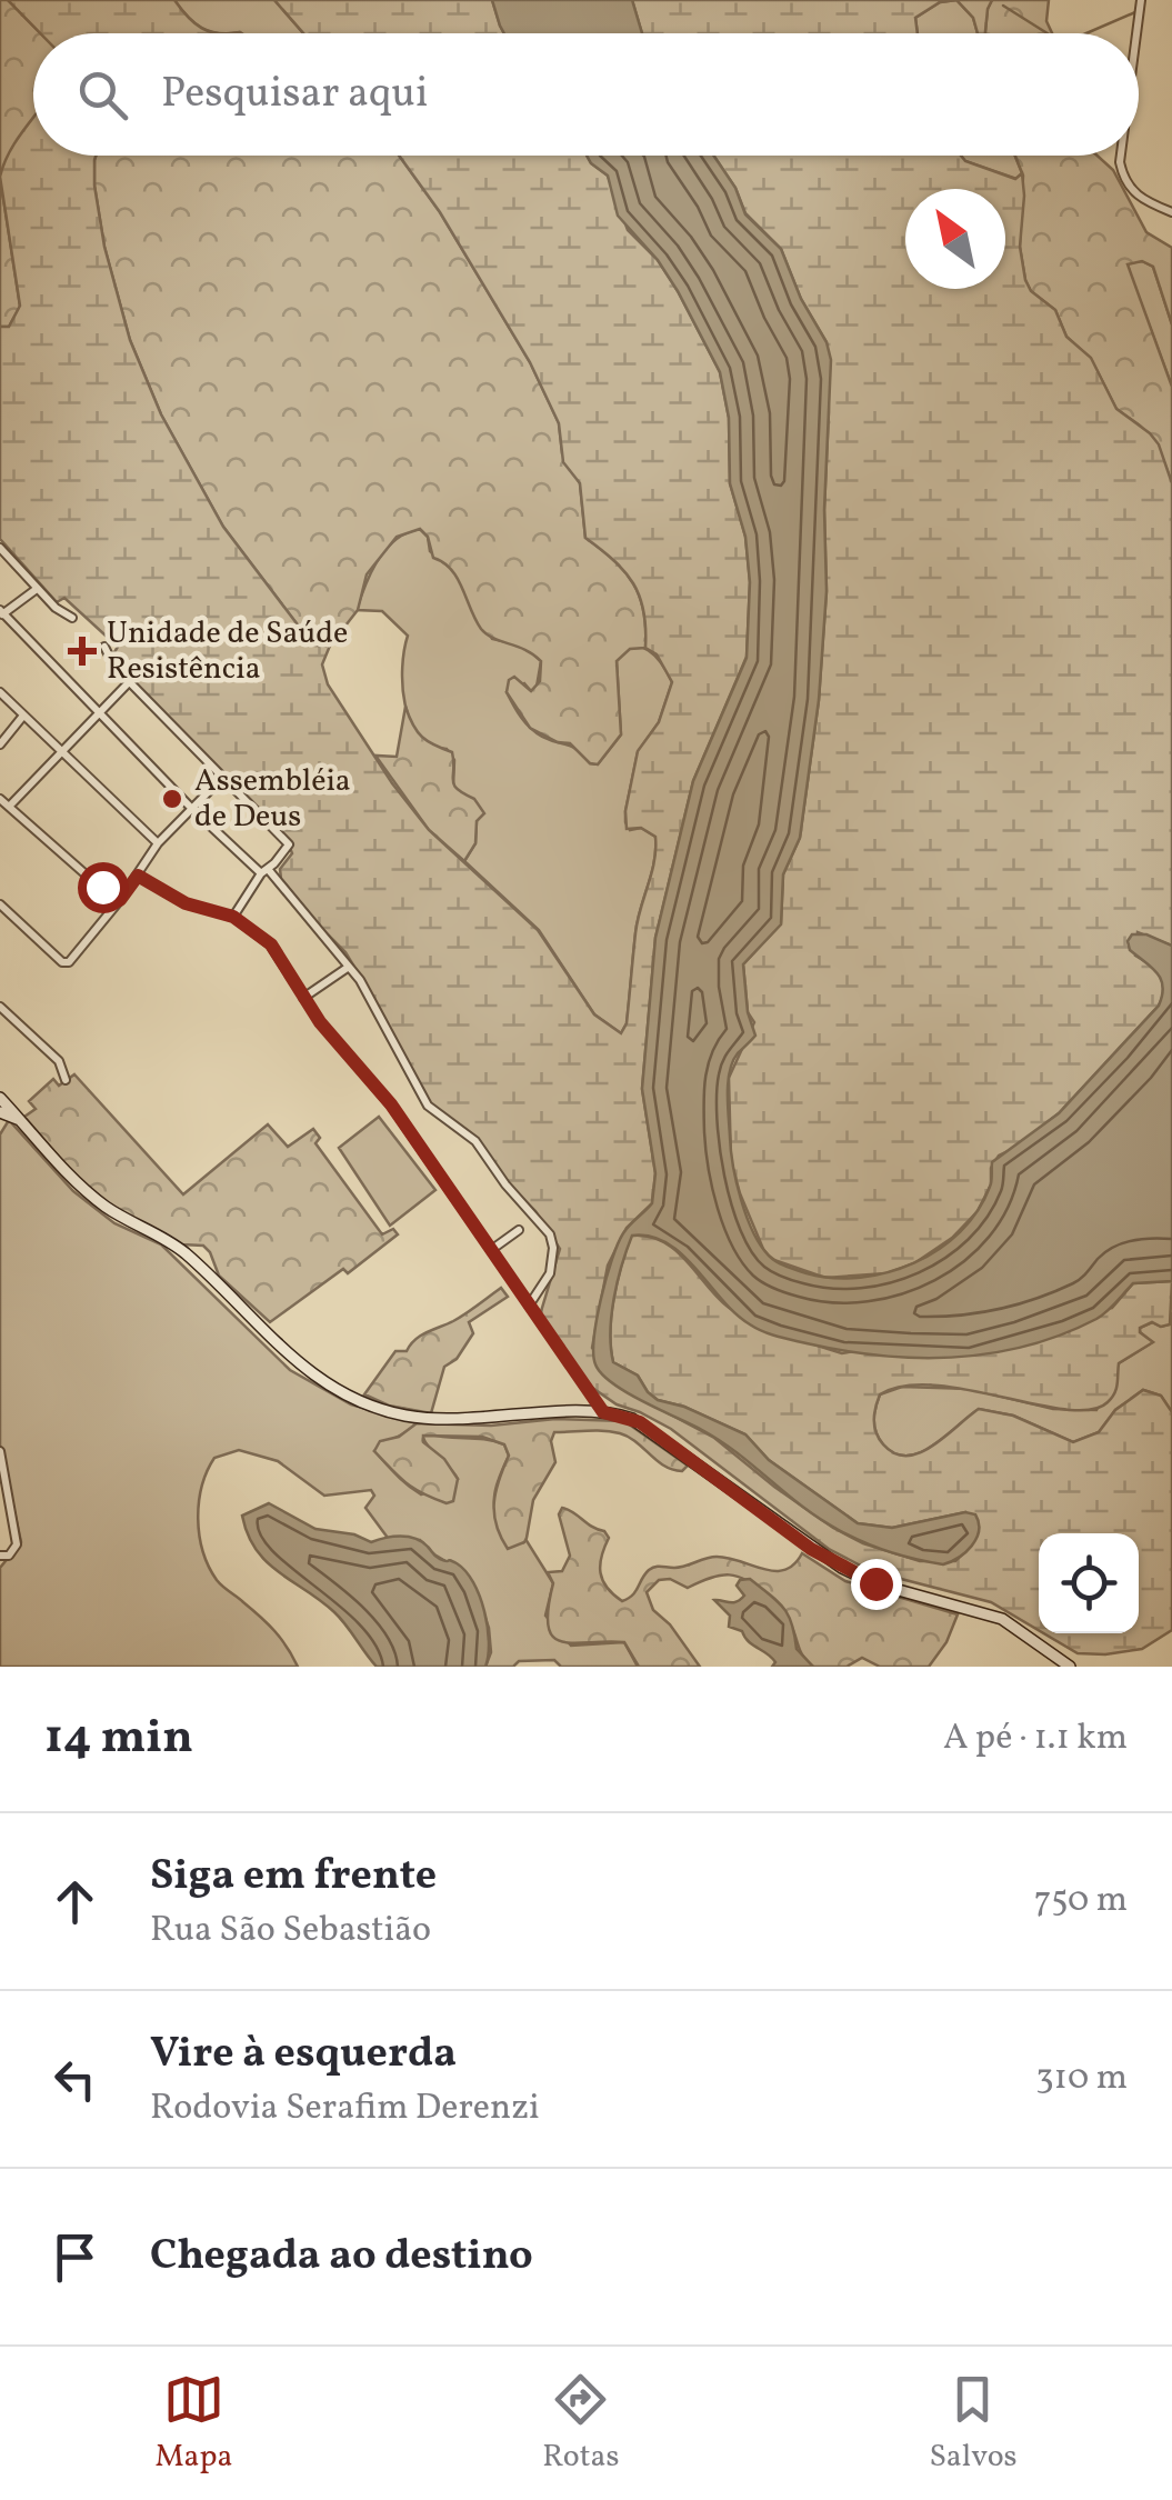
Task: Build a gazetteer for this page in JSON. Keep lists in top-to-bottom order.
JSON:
{
  "places": {
    "health": ["Unidade de Saúde Resistência"],
    "other": ["Assembléia de Deus"]
  },
  "north": "top left",
  "page": {
    "search": "Pesquisar aqui",
    "heading": ["14 min", "A pé · 1.1 km"],
    "list": [
      ["Siga em frente", "Rua São Sebastião", "750 m"],
      ["Vire à esquerda", "Rodovia Serafim Derenzi", "310 m"],
      "Chegada ao destino"
    ],
    "nav": ["Mapa", "Rotas", "Salvos"]
  }
}
